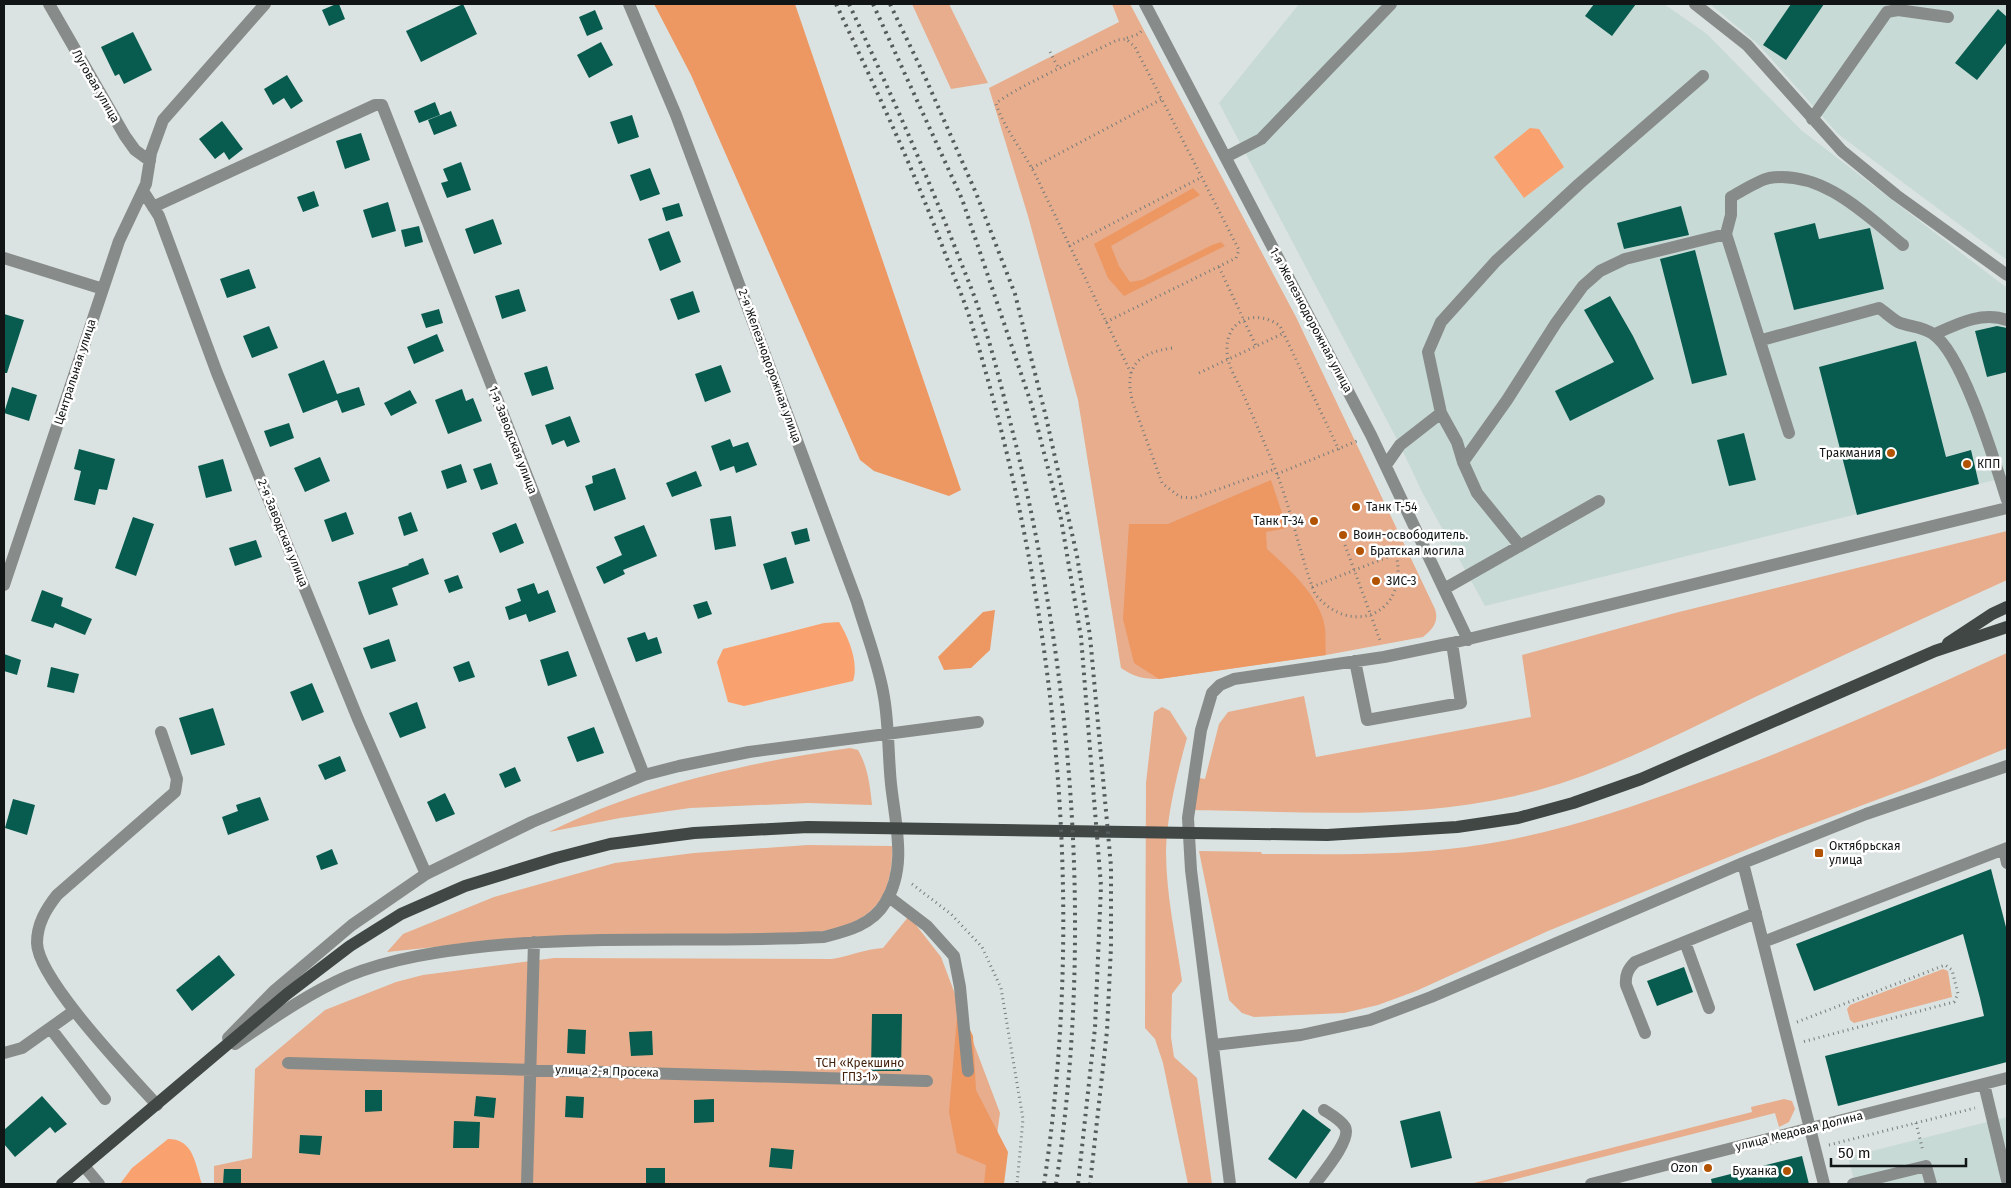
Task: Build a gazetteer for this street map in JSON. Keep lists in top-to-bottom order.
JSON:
{
  "streets": {
    "street": [
      "Луговая улица",
      "1-я Железнодорожная улица",
      "2-я Железнодорожная улица",
      "Центральная улица",
      "1-я Заводская улица",
      "2-я Заводская улица",
      "улица 2-я Просека",
      "улица Медовая Долина"
    ]
  },
  "crossings": [
    ["Луговая улица", "Центральная улица"],
    ["Центральная улица", "2-я Заводская улица"],
    ["1-я Заводская улица", "2-я Заводская улица"]
  ],
  "parks": ["ТСН «Крекшино ГПЗ-1»"],
  "places": {
    "other": [
      "Тракмания",
      "КПП",
      "Танк Т-54",
      "Танк Т-34",
      "Воин-освободитель.",
      "Братская могила",
      "ЗИС-3",
      "Ozon",
      "Буханка"
    ],
    "transit": ["Октябрьская улица"]
  },
  "scale_bar": "50 m"
}
